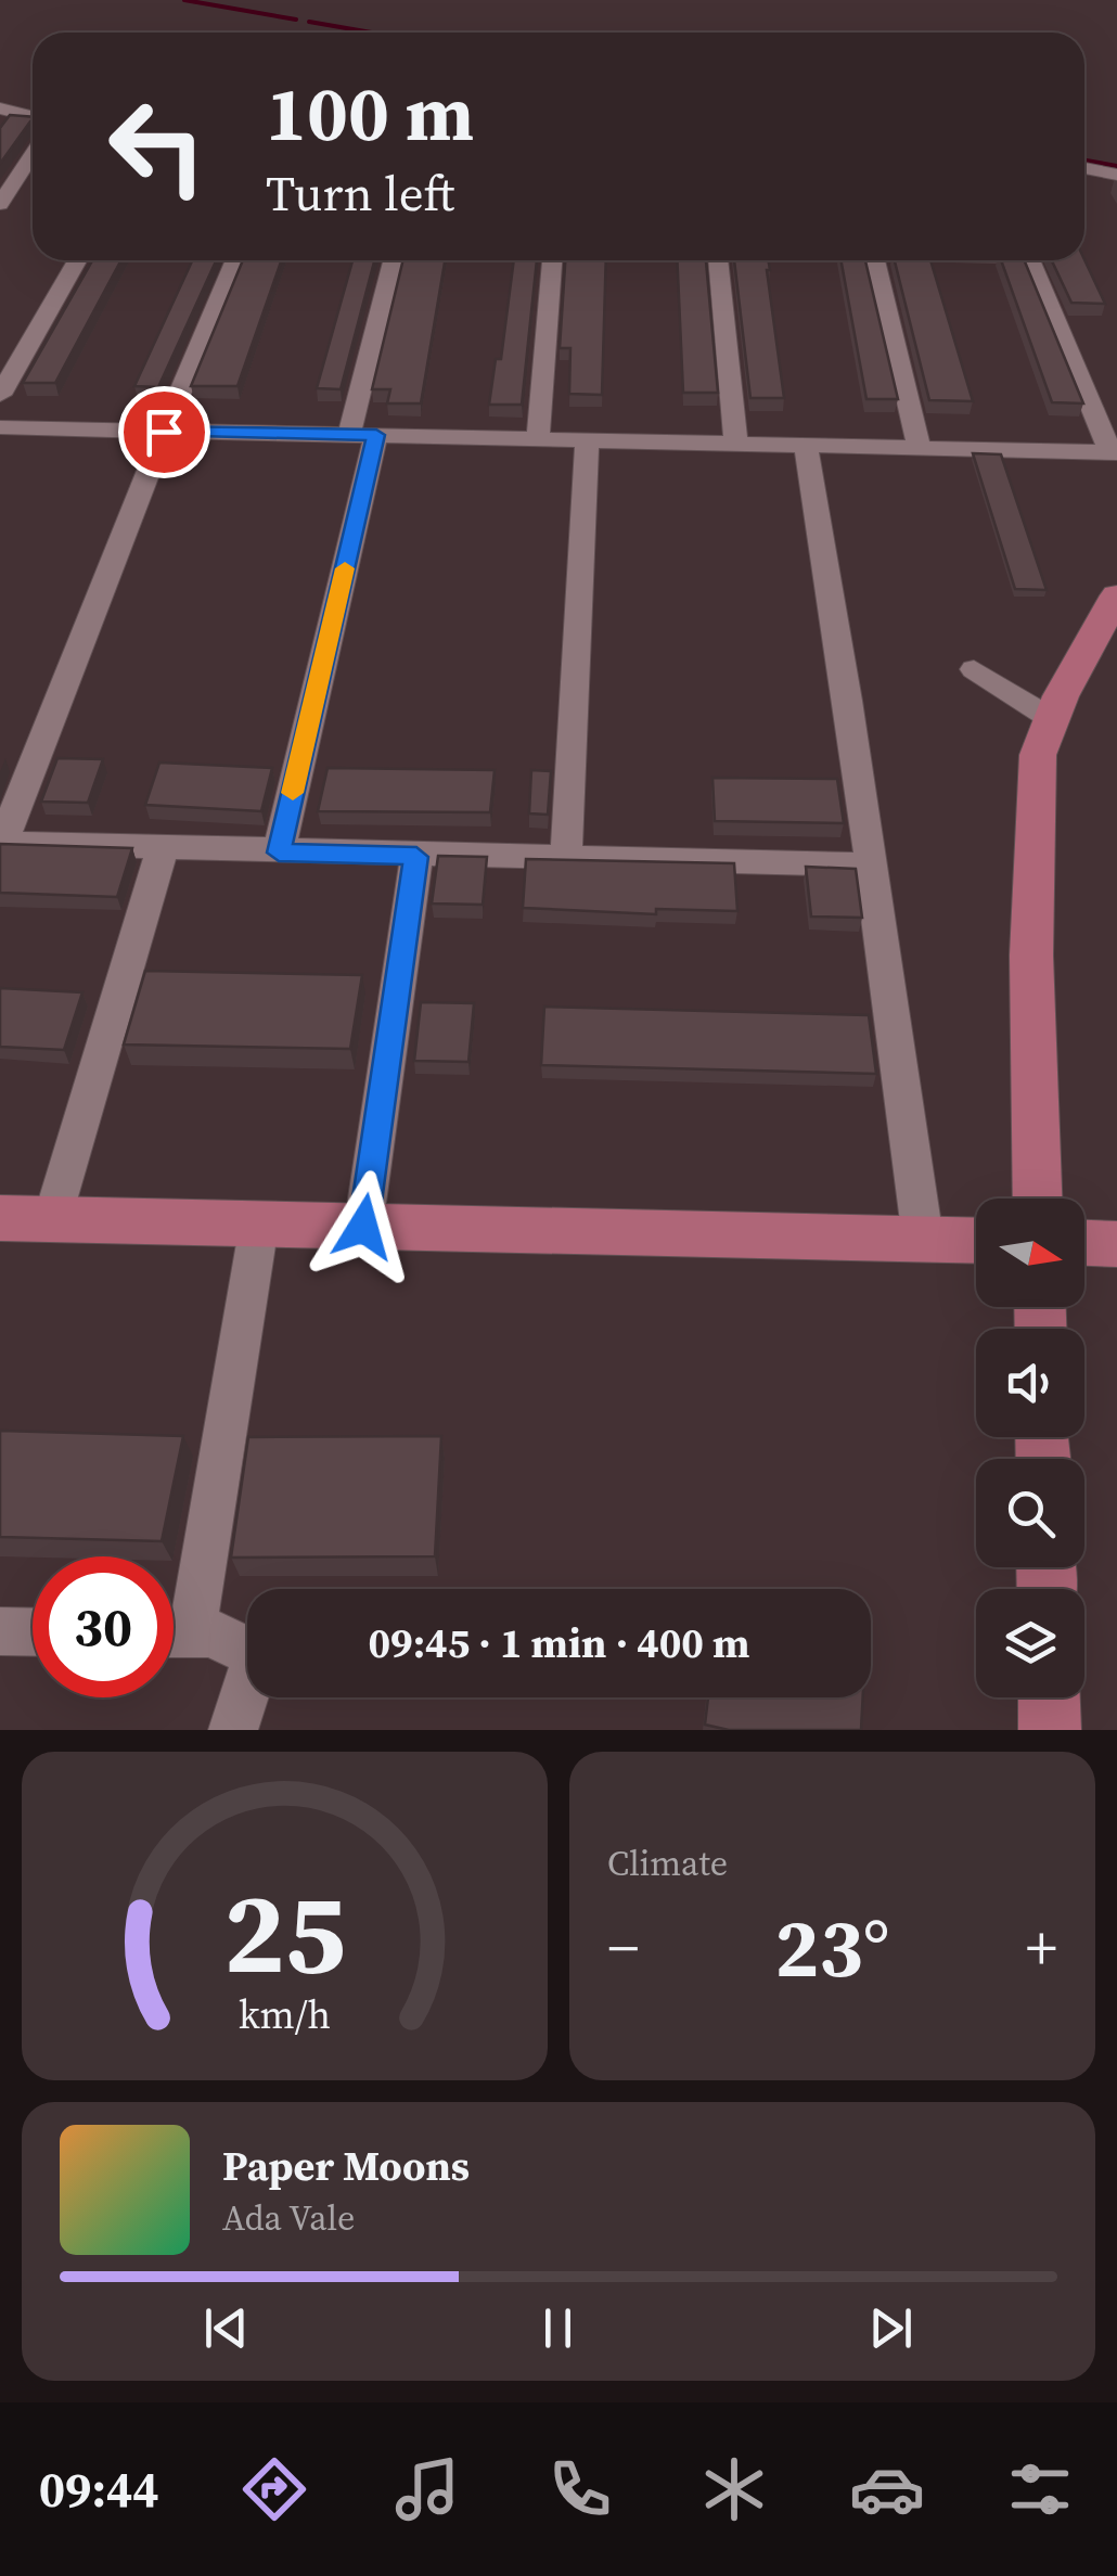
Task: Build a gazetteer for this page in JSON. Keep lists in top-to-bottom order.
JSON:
{
  "north": "right",
  "page": {
    "turn": ["100 m", "Turn left"],
    "limit": "30",
    "trip": "09:45 · 1 min · 400 m",
    "tile": "Climate",
    "heat": ["−", "23°", "+"],
    "song": ["Paper Moons", "Ada Vale"],
    "tabs": "09:44",
    "gauge": ["25", "km/h"]
  }
}
